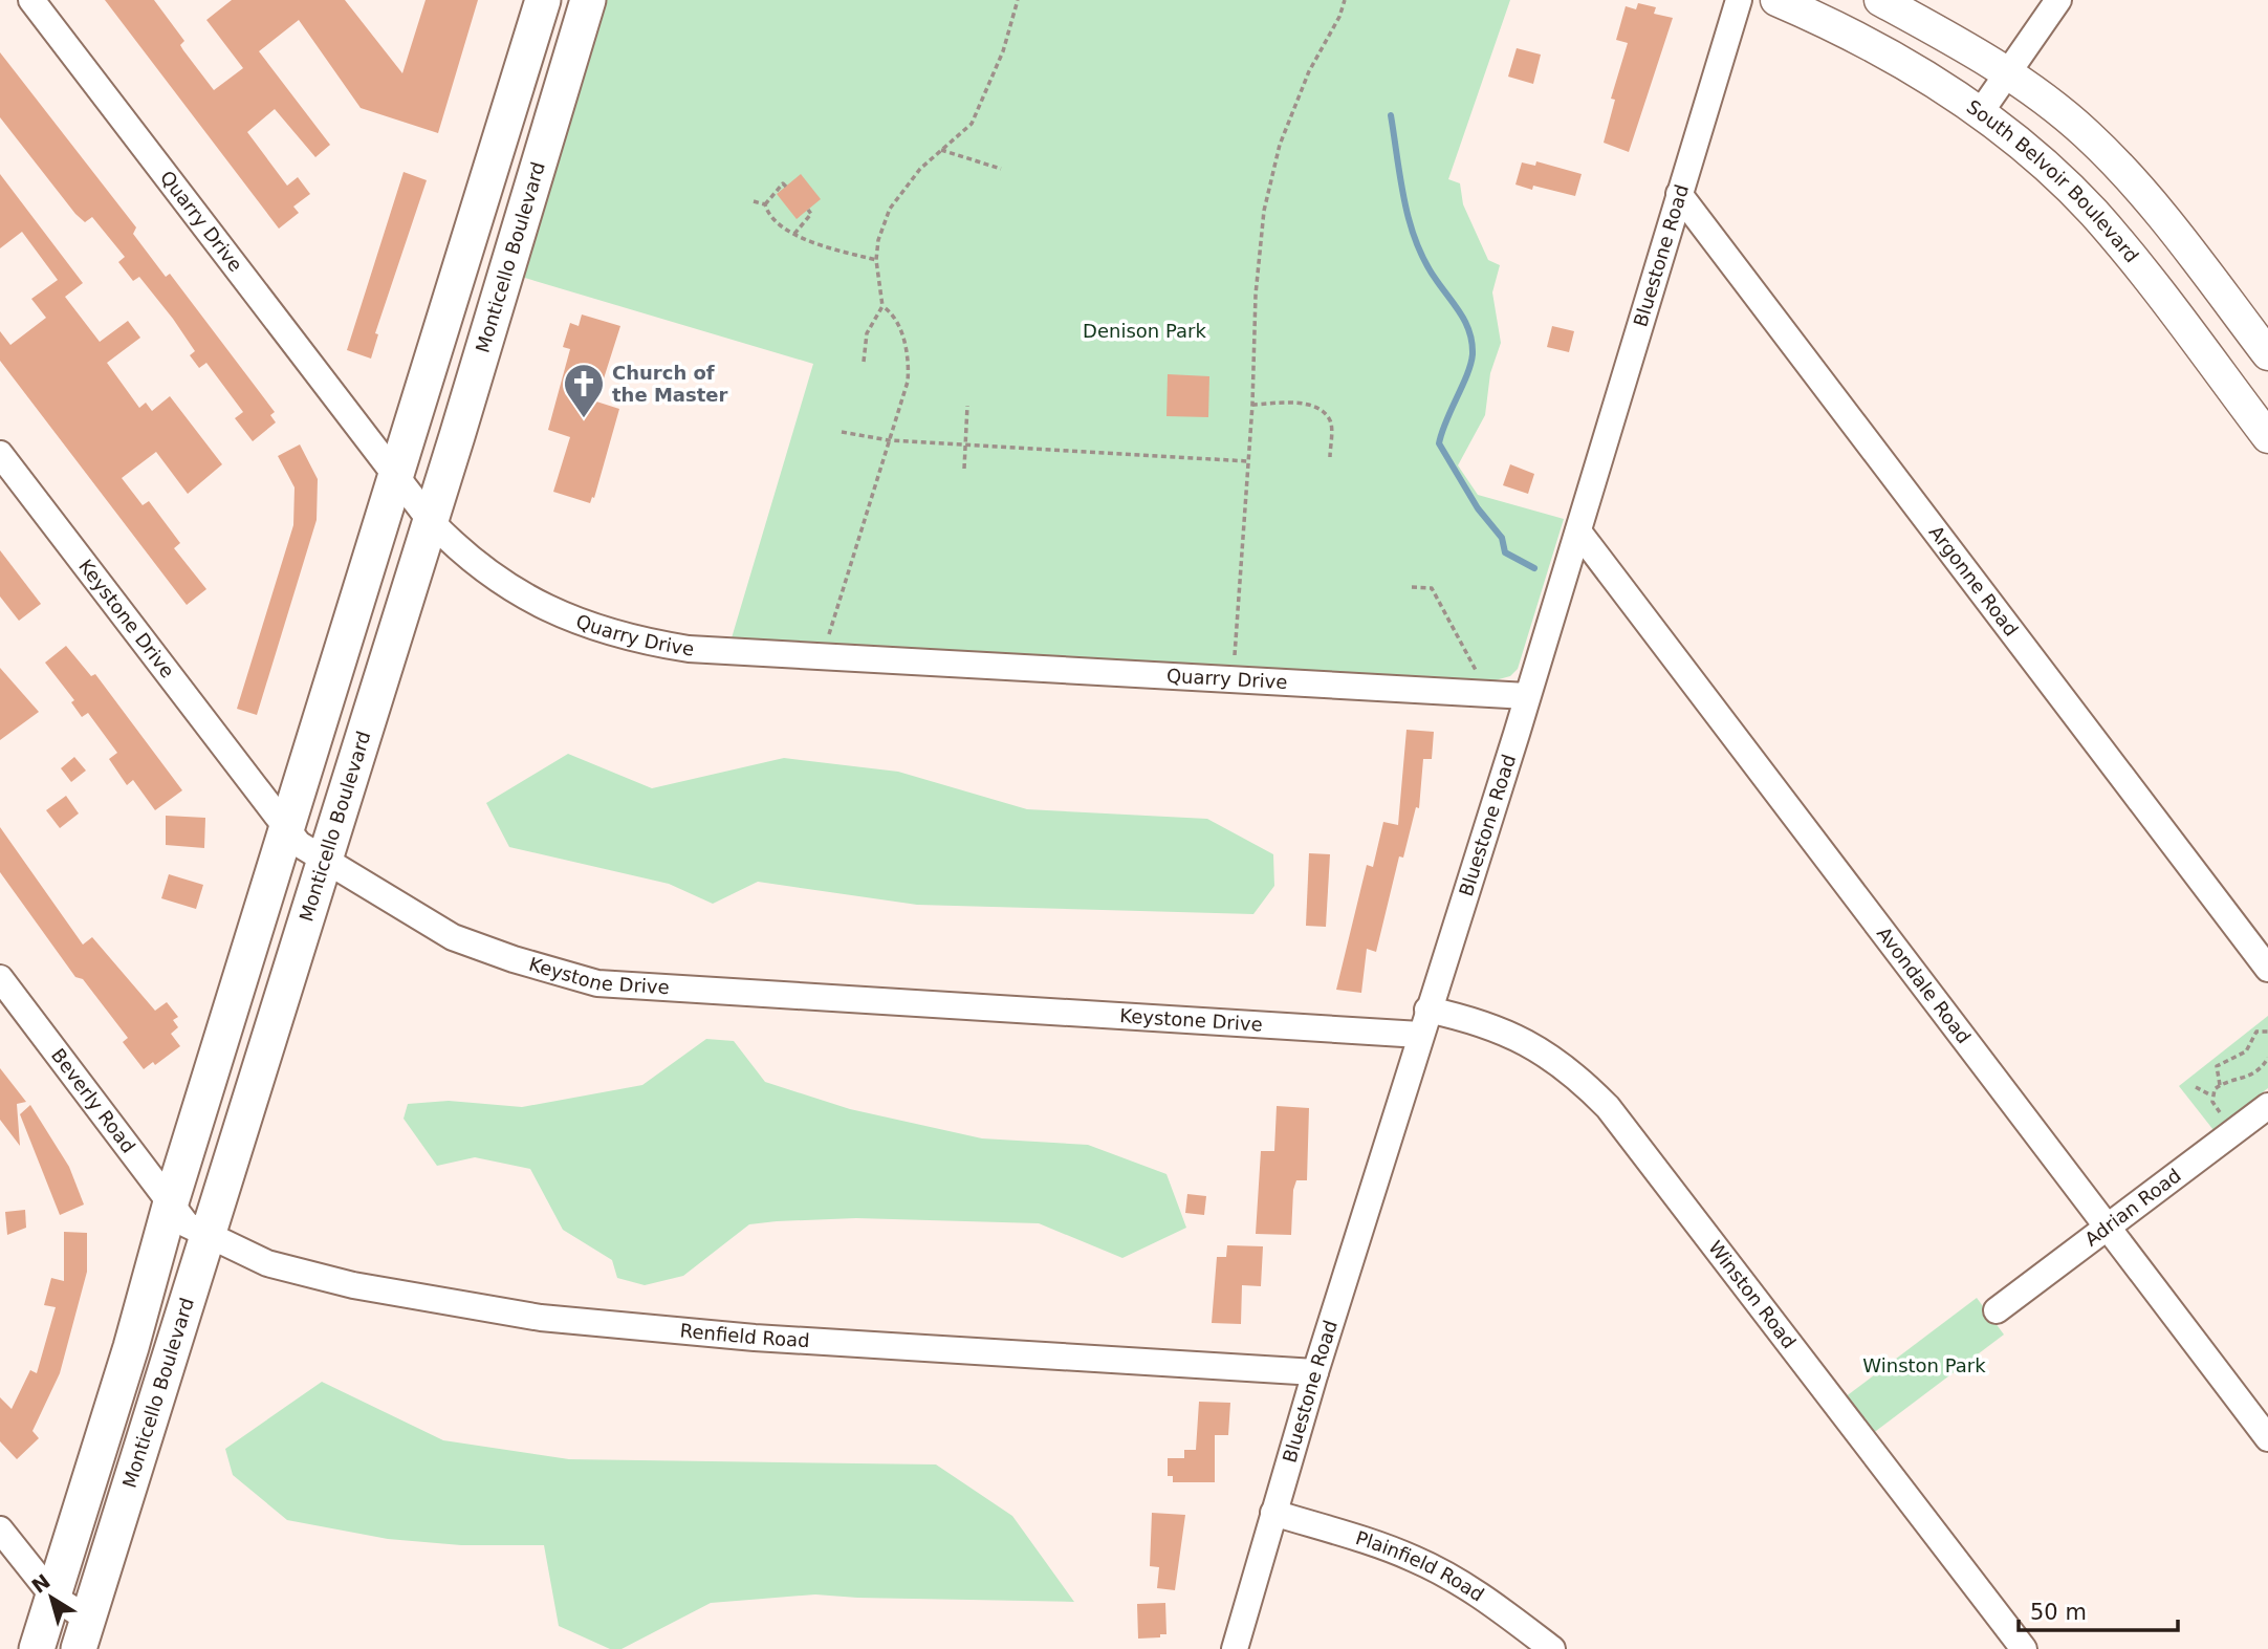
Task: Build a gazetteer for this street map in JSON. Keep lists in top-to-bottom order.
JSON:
{
  "streets": {
    "main road": ["Monticello Boulevard"],
    "street": [
      "South Belvoir Boulevard",
      "Quarry Drive",
      "Bluestone Road",
      "Argonne Road",
      "Keystone Drive",
      "Avondale Road",
      "Beverly Road",
      "Adrian Road",
      "Winston Road",
      "Renfield Road",
      "Plainfield Road"
    ]
  },
  "crossings": [
    ["Quarry Drive", "Bluestone Road"],
    ["Quarry Drive", "Monticello Boulevard"],
    ["Bluestone Road", "Argonne Road"],
    ["Bluestone Road", "Keystone Drive"],
    ["Bluestone Road", "Avondale Road"],
    ["Bluestone Road", "Winston Road"],
    ["Bluestone Road", "Renfield Road"],
    ["Bluestone Road", "Plainfield Road"],
    ["Monticello Boulevard", "Keystone Drive"],
    ["Monticello Boulevard", "Beverly Road"],
    ["Monticello Boulevard", "Renfield Road"],
    ["Avondale Road", "Adrian Road"],
    ["Beverly Road", "Renfield Road"]
  ],
  "parks": ["Denison Park", "Winston Park"],
  "places": {
    "church": ["Church of the Master"]
  },
  "scale_bar": "50 m",
  "north": "top left"
}
